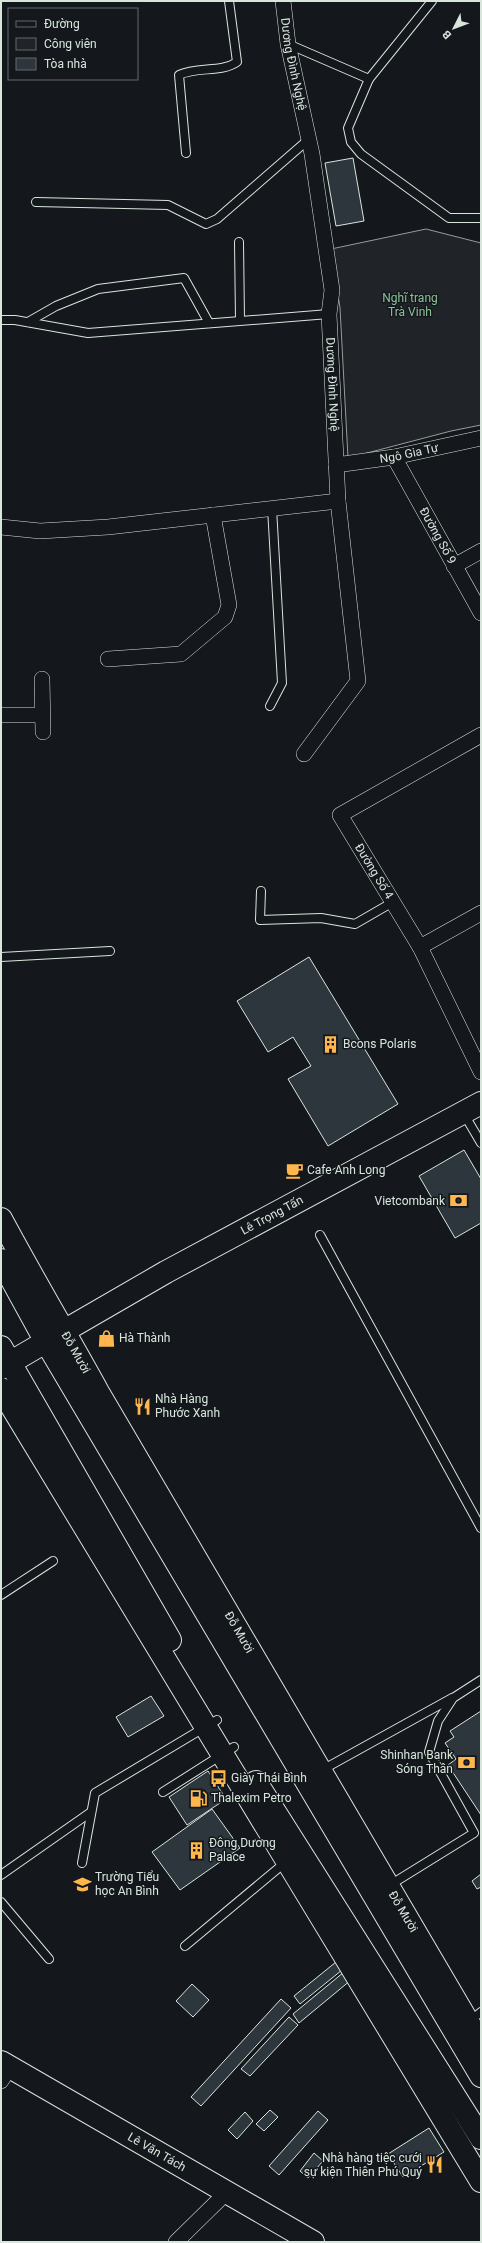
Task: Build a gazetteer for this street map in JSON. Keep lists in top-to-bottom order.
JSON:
{
  "streets": {
    "main road": ["Lê Trọng Tấn", "Đỗ Mười", "Lê Văn Tách"],
    "street": [
      "Dương Đình Nghệ",
      "Ngô Gia Tự",
      "Đường Số 9",
      "Đường Số 4"
    ]
  },
  "crossings": [
    ["Dương Đình Nghệ", "Ngô Gia Tự"],
    ["Ngô Gia Tự", "Đường Số 9"],
    ["Lê Trọng Tấn", "Đỗ Mười"]
  ],
  "parks": ["Nghĩ trang Trà Vinh"],
  "places": {
    "building": ["Bcons Polaris", "Đông Dương Palace"],
    "cafe": ["Cafe Anh Long"],
    "bank": ["Vietcombank", "Shinhan Bank Sóng Thần"],
    "shop": ["Hà Thành"],
    "restaurant": ["Nhà Hàng Phước Xanh", "Nhà hàng tiệc cưới sự kiện Thiên Phú Quý"],
    "bus stop": ["Giày Thái Bình"],
    "fuel station": ["Thalexim Petro"],
    "school or university": ["Trường Tiểu học An Bình"]
  },
  "legend": ["Đường", "Công viên", "Tòa nhà"],
  "north": "bottom left"
}
